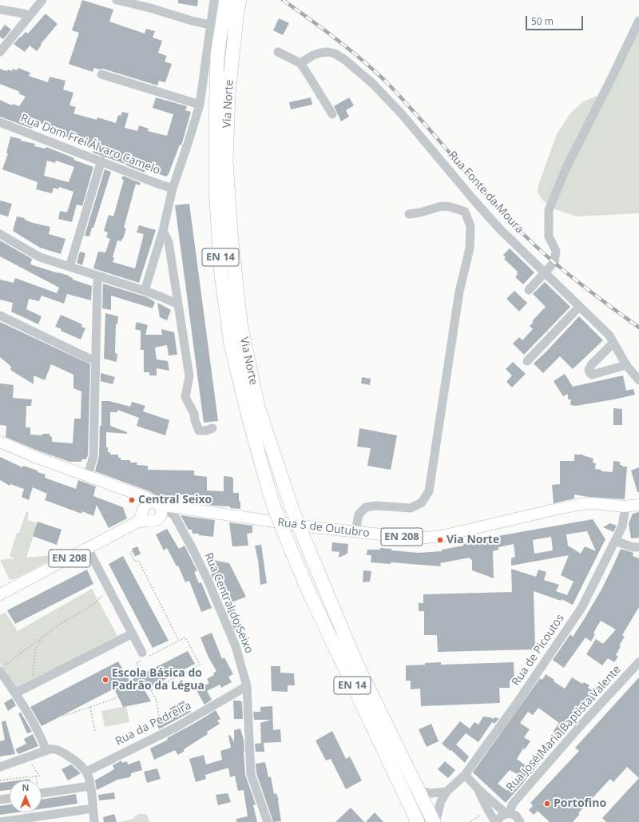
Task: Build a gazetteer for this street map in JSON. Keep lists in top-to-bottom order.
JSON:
{
  "streets": {
    "highway": ["Via Norte", "EN 14"],
    "main road": ["Rua 5 de Outubro", "EN 208"],
    "street": [
      "Rua Dom Frei Álvaro Camelo",
      "Rua Fonte da Moura",
      "Rua Central do Seixo",
      "Rua de Picoutos",
      "Rua da Pedreira",
      "Rua José Maria Baptista Valente"
    ]
  },
  "crossings": [
    ["Via Norte", "Rua de Picoutos"],
    ["Rua 5 de Outubro", "EN 208"],
    ["Rua 5 de Outubro", "Rua Central do Seixo"],
    ["Rua 5 de Outubro", "Rua de Picoutos"],
    ["EN 208", "Rua Central do Seixo"],
    ["Rua Central do Seixo", "Rua da Pedreira"]
  ],
  "places": [
    "Central Seixo",
    "Via Norte",
    "Escola Básica do Padrão da Légua",
    "Portofino"
  ],
  "scale_bar": "50 m",
  "north": "top"
}
